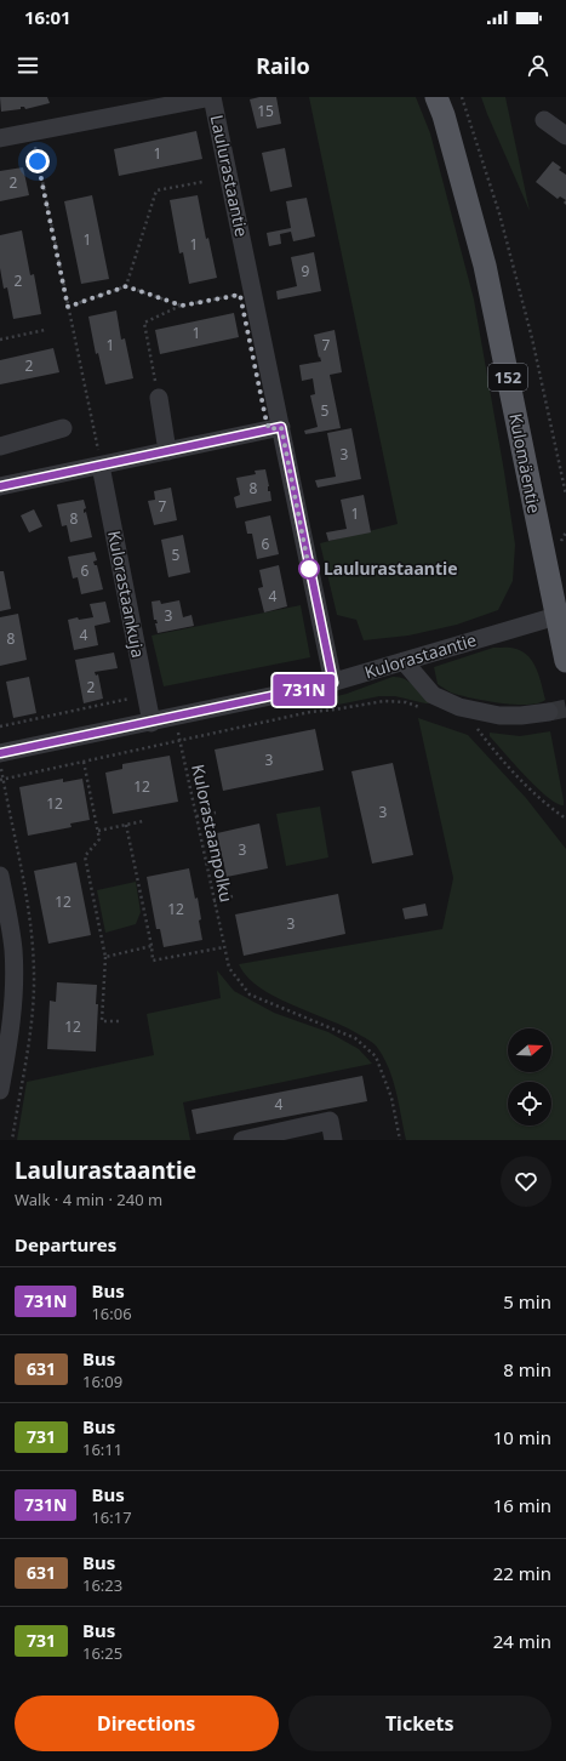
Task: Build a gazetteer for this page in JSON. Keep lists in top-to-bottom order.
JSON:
{
  "streets": {
    "main road": ["152", "Kulomäentie"],
    "street": ["Laulurastaantie", "Kulorastaankuja", "Kulorastaantie"],
    "path": ["Kulorastaanpolku"]
  },
  "crossings": [
    ["Laulurastaantie", "Kulorastaantie"],
    ["Kulomäentie", "Kulorastaantie"],
    ["Kulorastaankuja", "Kulorastaantie"],
    ["Kulorastaantie", "Kulorastaanpolku"]
  ],
  "places": ["Laulurastaantie"],
  "lines": ["bus line 731N"],
  "house_numbers": [
    "15",
    "1",
    "2",
    "1",
    "1",
    "9",
    "2",
    "1",
    "1",
    "7",
    "2",
    "5",
    "3",
    "8",
    "7",
    "1",
    "8",
    "6",
    "5",
    "6",
    "4",
    "3",
    "4",
    "8",
    "2",
    "3",
    "12",
    "12",
    "3",
    "3",
    "12",
    "12",
    "3",
    "12",
    "4"
  ],
  "north": "right",
  "page": {
    "status": "16:01",
    "header": "Railo",
    "on_map": "731N",
    "heading": [
      ["Laulurastaantie", "Walk · 4 min · 240 m"],
      "Departures"
    ],
    "list": [
      {
        "mark": "731N",
        "name": "Bus",
        "note": "16:06",
        "value": "5 min"
      },
      {
        "mark": "631",
        "name": "Bus",
        "note": "16:09",
        "value": "8 min"
      },
      {
        "mark": "731",
        "name": "Bus",
        "note": "16:11",
        "value": "10 min"
      },
      {
        "mark": "731N",
        "name": "Bus",
        "note": "16:17",
        "value": "16 min"
      },
      {
        "mark": "631",
        "name": "Bus",
        "note": "16:23",
        "value": "22 min"
      },
      {
        "mark": "731",
        "name": "Bus",
        "note": "16:25",
        "value": "24 min"
      }
    ],
    "buttons": ["Directions", "Tickets"]
  }
}
